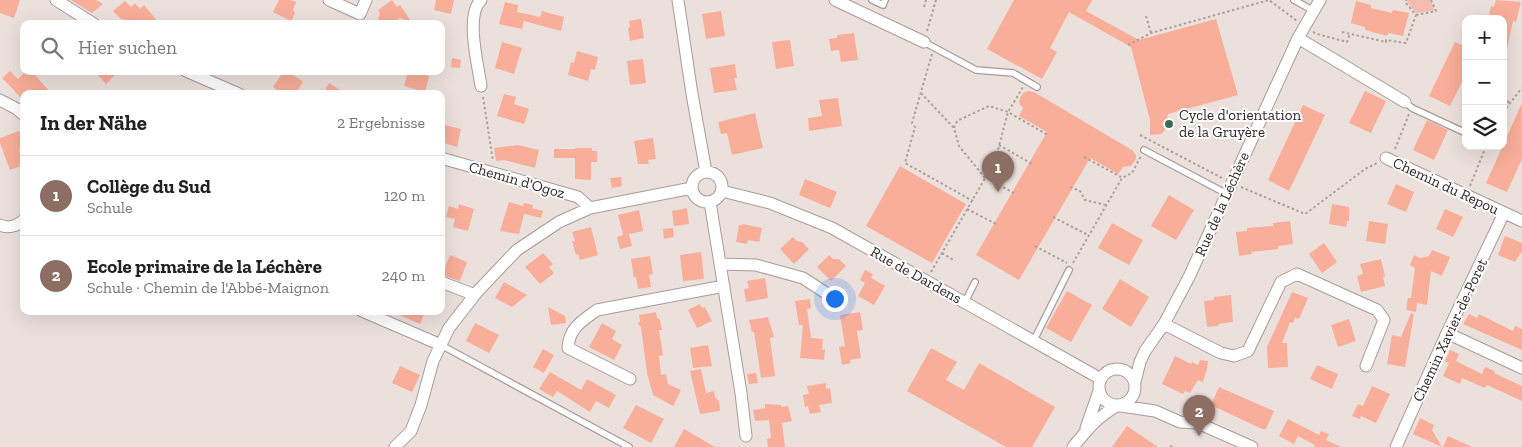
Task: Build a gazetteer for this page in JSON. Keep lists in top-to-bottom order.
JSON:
{
  "streets": {
    "street": [
      "Chemin d'Ogoz",
      "Chemin du Repou",
      "Rue de la Léchère",
      "Rue de Dardens",
      "Chemin Xavier-de-Poret"
    ]
  },
  "crossings": [
    ["Chemin du Repou", "Chemin Xavier-de-Poret"],
    ["Rue de la Léchère", "Rue de Dardens"]
  ],
  "places": ["Cycle d'orientation de la Gruyère"],
  "page": {
    "map_buttons": ["+", "−"],
    "search": "Hier suchen",
    "heading": ["In der Nähe", "2 Ergebnisse"],
    "pins": ["1", "2"],
    "list": [
      {
        "mark": "1",
        "name": "Collège du Sud",
        "note": "Schule",
        "value": "120 m"
      },
      {
        "mark": "2",
        "name": "Ecole primaire de la Léchère",
        "note": "Schule · Chemin de l'Abbé-Maignon",
        "value": "240 m"
      }
    ]
  }
}
